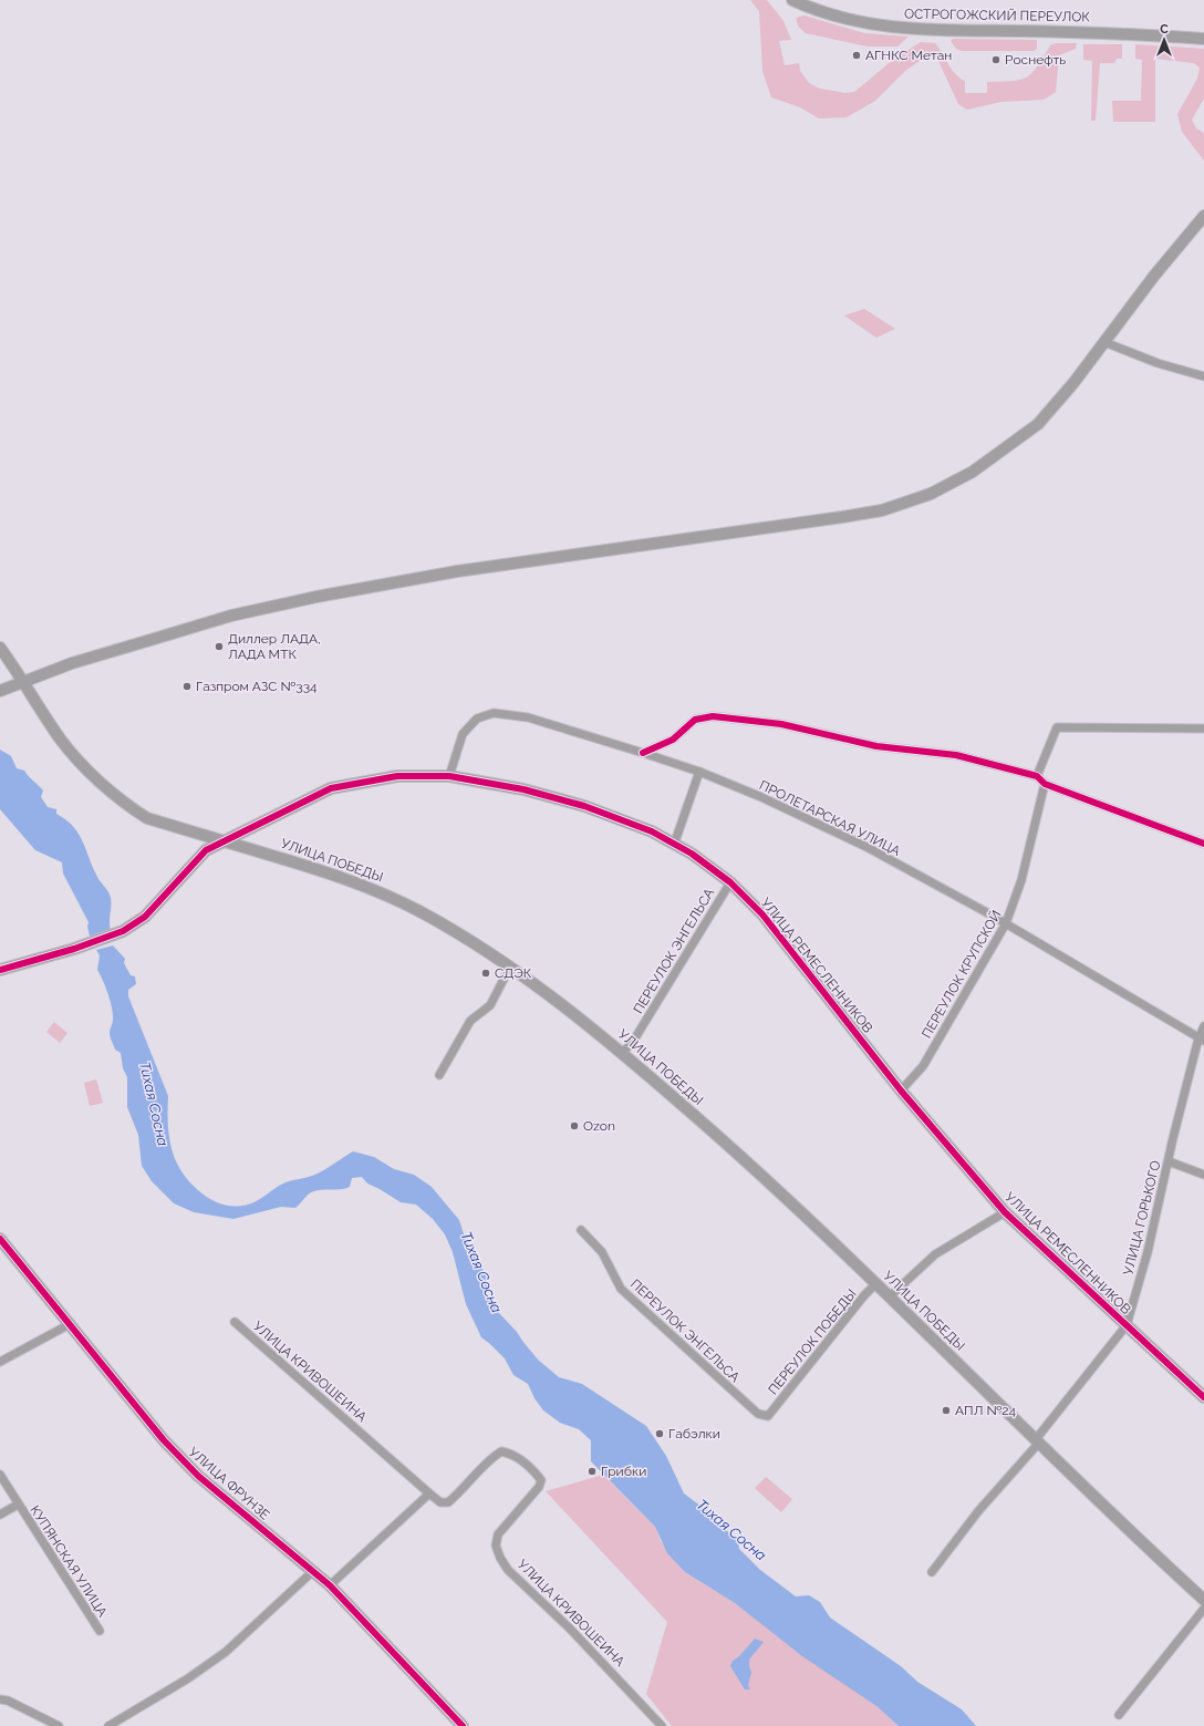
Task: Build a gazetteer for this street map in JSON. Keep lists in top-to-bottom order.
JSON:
{
  "streets": {
    "main road": [
      "ОСТРОГОЖСКИЙ ПЕРЕУЛОК",
      "УЛИЦА ПОБЕДЫ",
      "УЛИЦА РЕМЕСЛЕННИКОВ",
      "УЛИЦА ФРУНЗЕ"
    ],
    "street": [
      "ПРОЛЕТАРСКАЯ УЛИЦА",
      "ПЕРЕУЛОК ЭНГЕЛЬСА",
      "ПЕРЕУЛОК КРУПСКОЙ",
      "УЛИЦА ГОРЬКОГО",
      "ПЕРЕУЛОК ПОБЕДЫ",
      "УЛИЦА КРИВОШЕИНА",
      "КУПЯНСКАЯ УЛИЦА"
    ]
  },
  "crossings": [
    ["ПРОЛЕТАРСКАЯ УЛИЦА", "УЛИЦА РЕМЕСЛЕННИКОВ"],
    ["ПРОЛЕТАРСКАЯ УЛИЦА", "ПЕРЕУЛОК КРУПСКОЙ"],
    ["ПРОЛЕТАРСКАЯ УЛИЦА", "УЛИЦА ГОРЬКОГО"],
    ["УЛИЦА ПОБЕДЫ", "ПЕРЕУЛОК ЭНГЕЛЬСА"],
    ["УЛИЦА ПОБЕДЫ", "УЛИЦА РЕМЕСЛЕННИКОВ"],
    ["УЛИЦА ПОБЕДЫ", "УЛИЦА ГОРЬКОГО"],
    ["УЛИЦА ПОБЕДЫ", "ПЕРЕУЛОК ПОБЕДЫ"],
    ["ПЕРЕУЛОК ЭНГЕЛЬСА", "УЛИЦА РЕМЕСЛЕННИКОВ"],
    ["ПЕРЕУЛОК ЭНГЕЛЬСА", "ПЕРЕУЛОК ПОБЕДЫ"],
    ["УЛИЦА РЕМЕСЛЕННИКОВ", "ПЕРЕУЛОК КРУПСКОЙ"],
    ["УЛИЦА РЕМЕСЛЕННИКОВ", "УЛИЦА ГОРЬКОГО"]
  ],
  "water": ["Тихая Сосна"],
  "places": [
    "АГНКС Метан",
    "Роснефть",
    "Диллер ЛАДА, ЛАДА МТК",
    "Газпром АЗС №334",
    "СДЭК",
    "Ozon",
    "АПЛ №24",
    "Габэлки",
    "Грибки"
  ],
  "north": "top"
}
